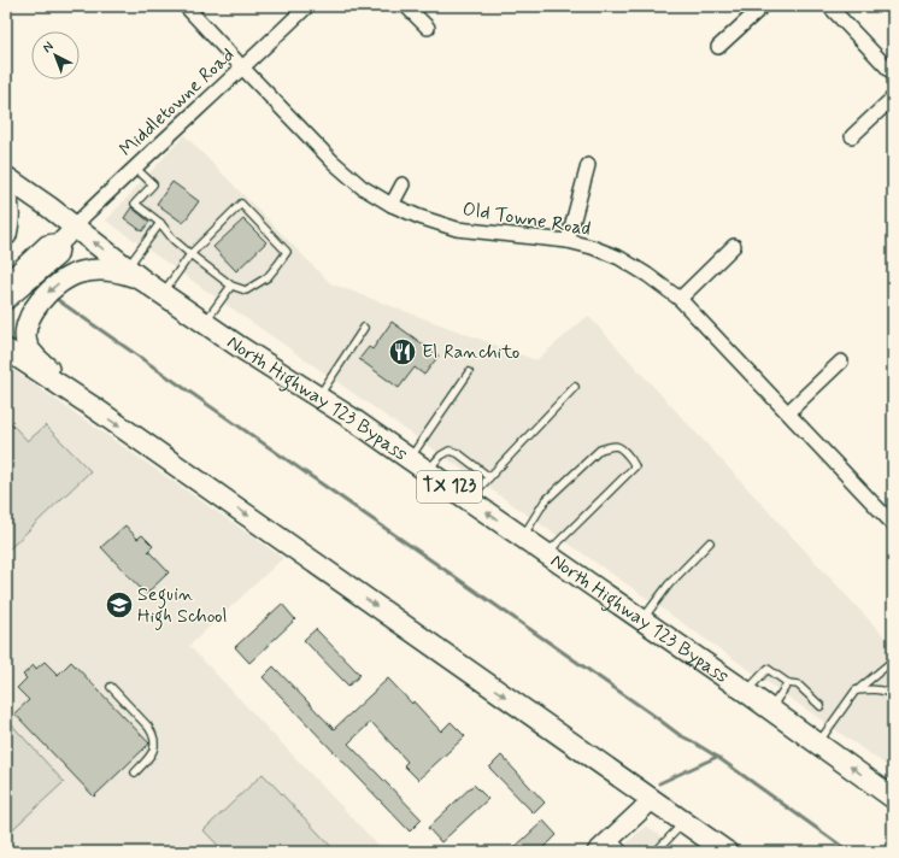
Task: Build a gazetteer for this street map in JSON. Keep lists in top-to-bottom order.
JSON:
{
  "streets": {
    "main road": ["North Highway 123 Bypass", "TX 123"],
    "street": ["Middletowne Road", "Old Towne Road"]
  },
  "crossings": [
    ["Middletowne Road", "Old Towne Road"],
    ["Middletowne Road", "North Highway 123 Bypass"]
  ],
  "places": {
    "restaurant": ["El Ranchito"],
    "school or university": ["Seguin High School"]
  },
  "north": "top left"
}
